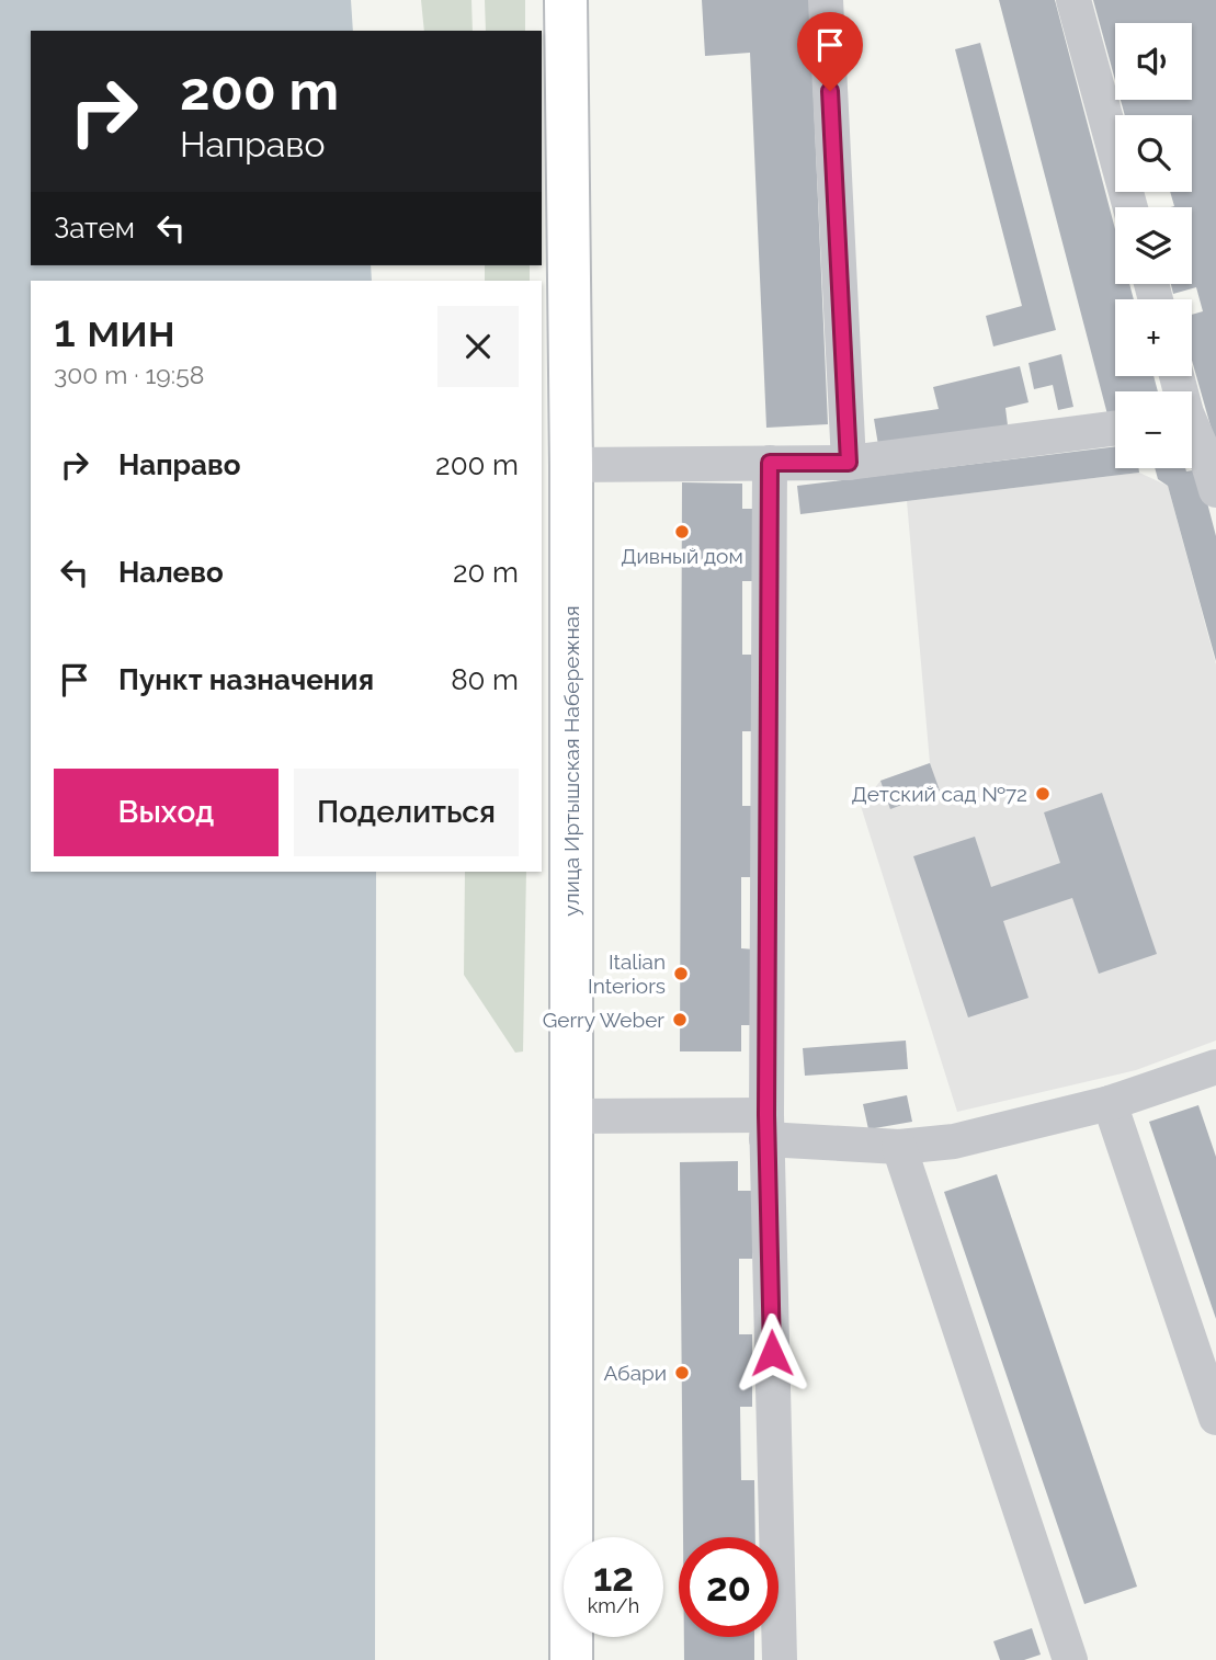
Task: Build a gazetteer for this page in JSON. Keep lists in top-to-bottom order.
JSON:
{
  "streets": {
    "main road": ["улица Иртышская Набережная"]
  },
  "places": [
    "Дивный дом",
    "Детский сад №72",
    "Italian Interiors",
    "Gerry Weber",
    "Абари"
  ],
  "page": {
    "map_buttons": ["+", "−"],
    "turn": ["200 m", "Направо"],
    "then": "Затем",
    "heading": ["1 мин", "300 m · 19:58"],
    "list": [
      {
        "name": "Направо",
        "value": "200 m"
      },
      {
        "name": "Налево",
        "value": "20 m"
      },
      {
        "name": "Пункт назначения",
        "value": "80 m"
      }
    ],
    "buttons": ["Выход", "Поделиться"],
    "speed": "12 km/h",
    "limit": "20"
  }
}
